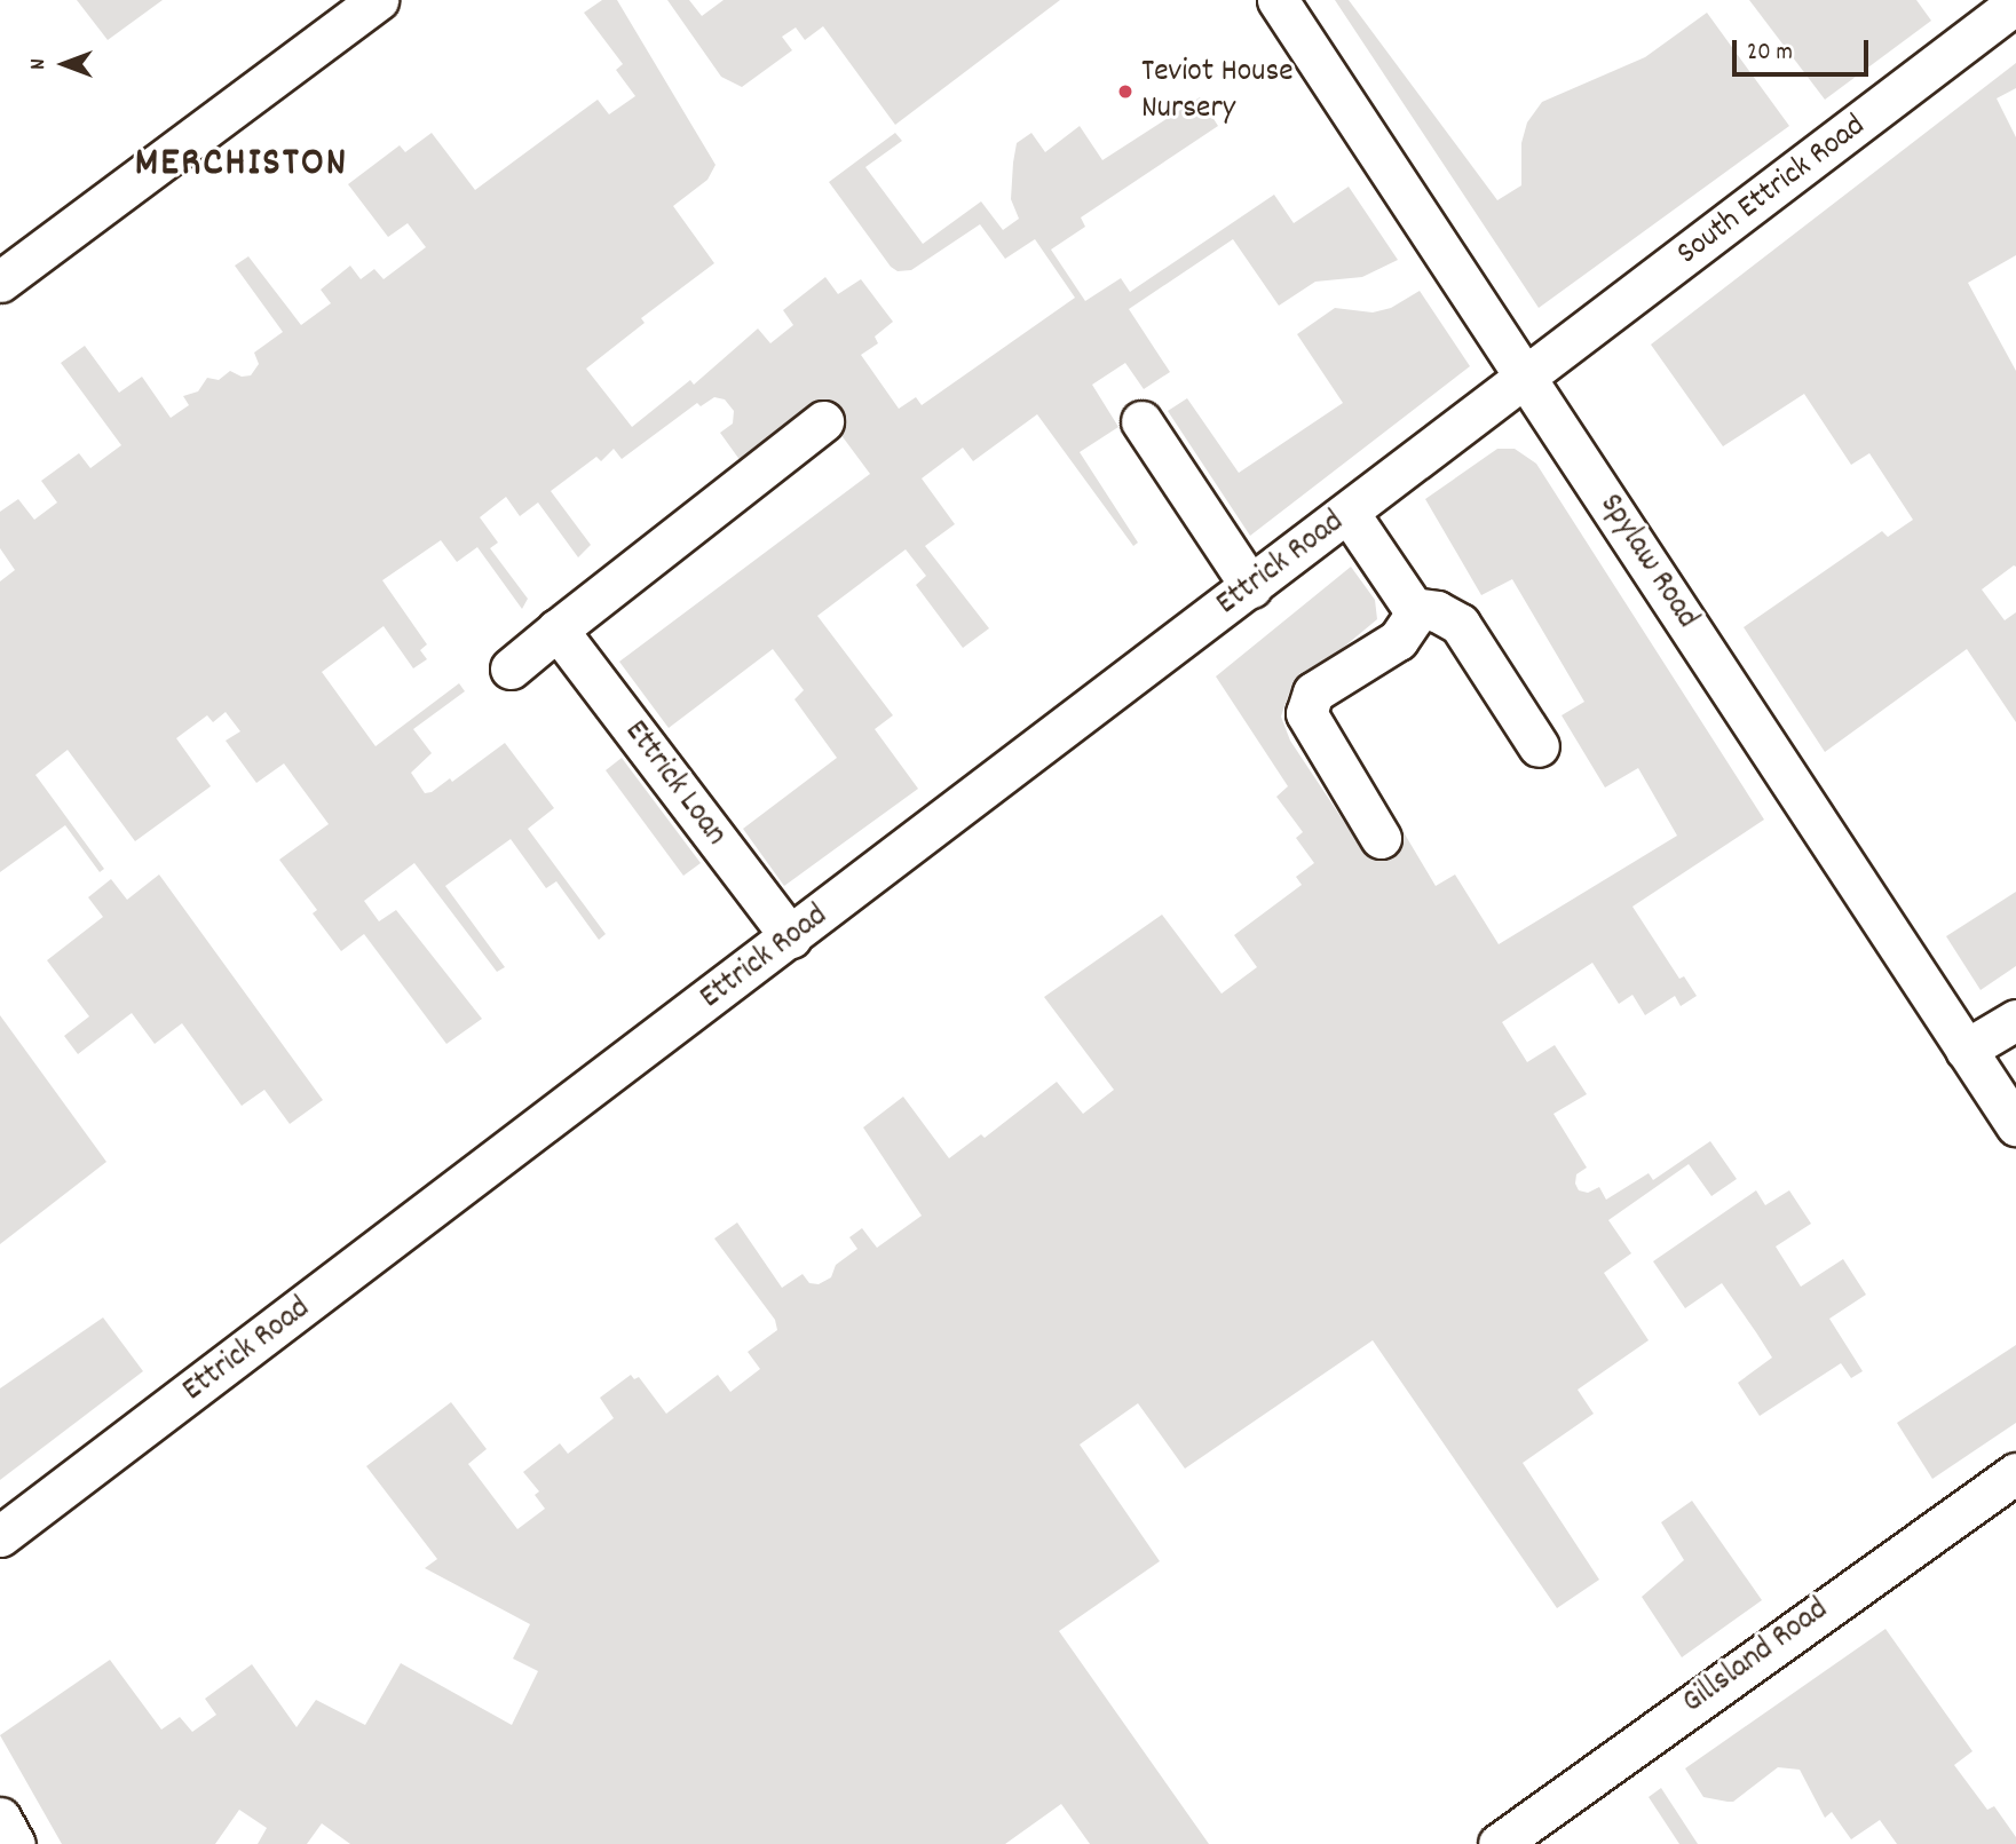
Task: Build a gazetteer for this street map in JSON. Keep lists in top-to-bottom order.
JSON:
{
  "streets": {
    "street": [
      "South Ettrick Road",
      "Spylaw Road",
      "Ettrick Road",
      "Ettrick Loan",
      "Gillsland Road"
    ]
  },
  "crossings": [
    ["South Ettrick Road", "Spylaw Road"],
    ["South Ettrick Road", "Ettrick Road"],
    ["Spylaw Road", "Ettrick Road"],
    ["Ettrick Road", "Ettrick Loan"]
  ],
  "districts": ["MERCHISTON"],
  "places": ["Teviot House Nursery"],
  "scale_bar": "20 m",
  "north": "left"
}
